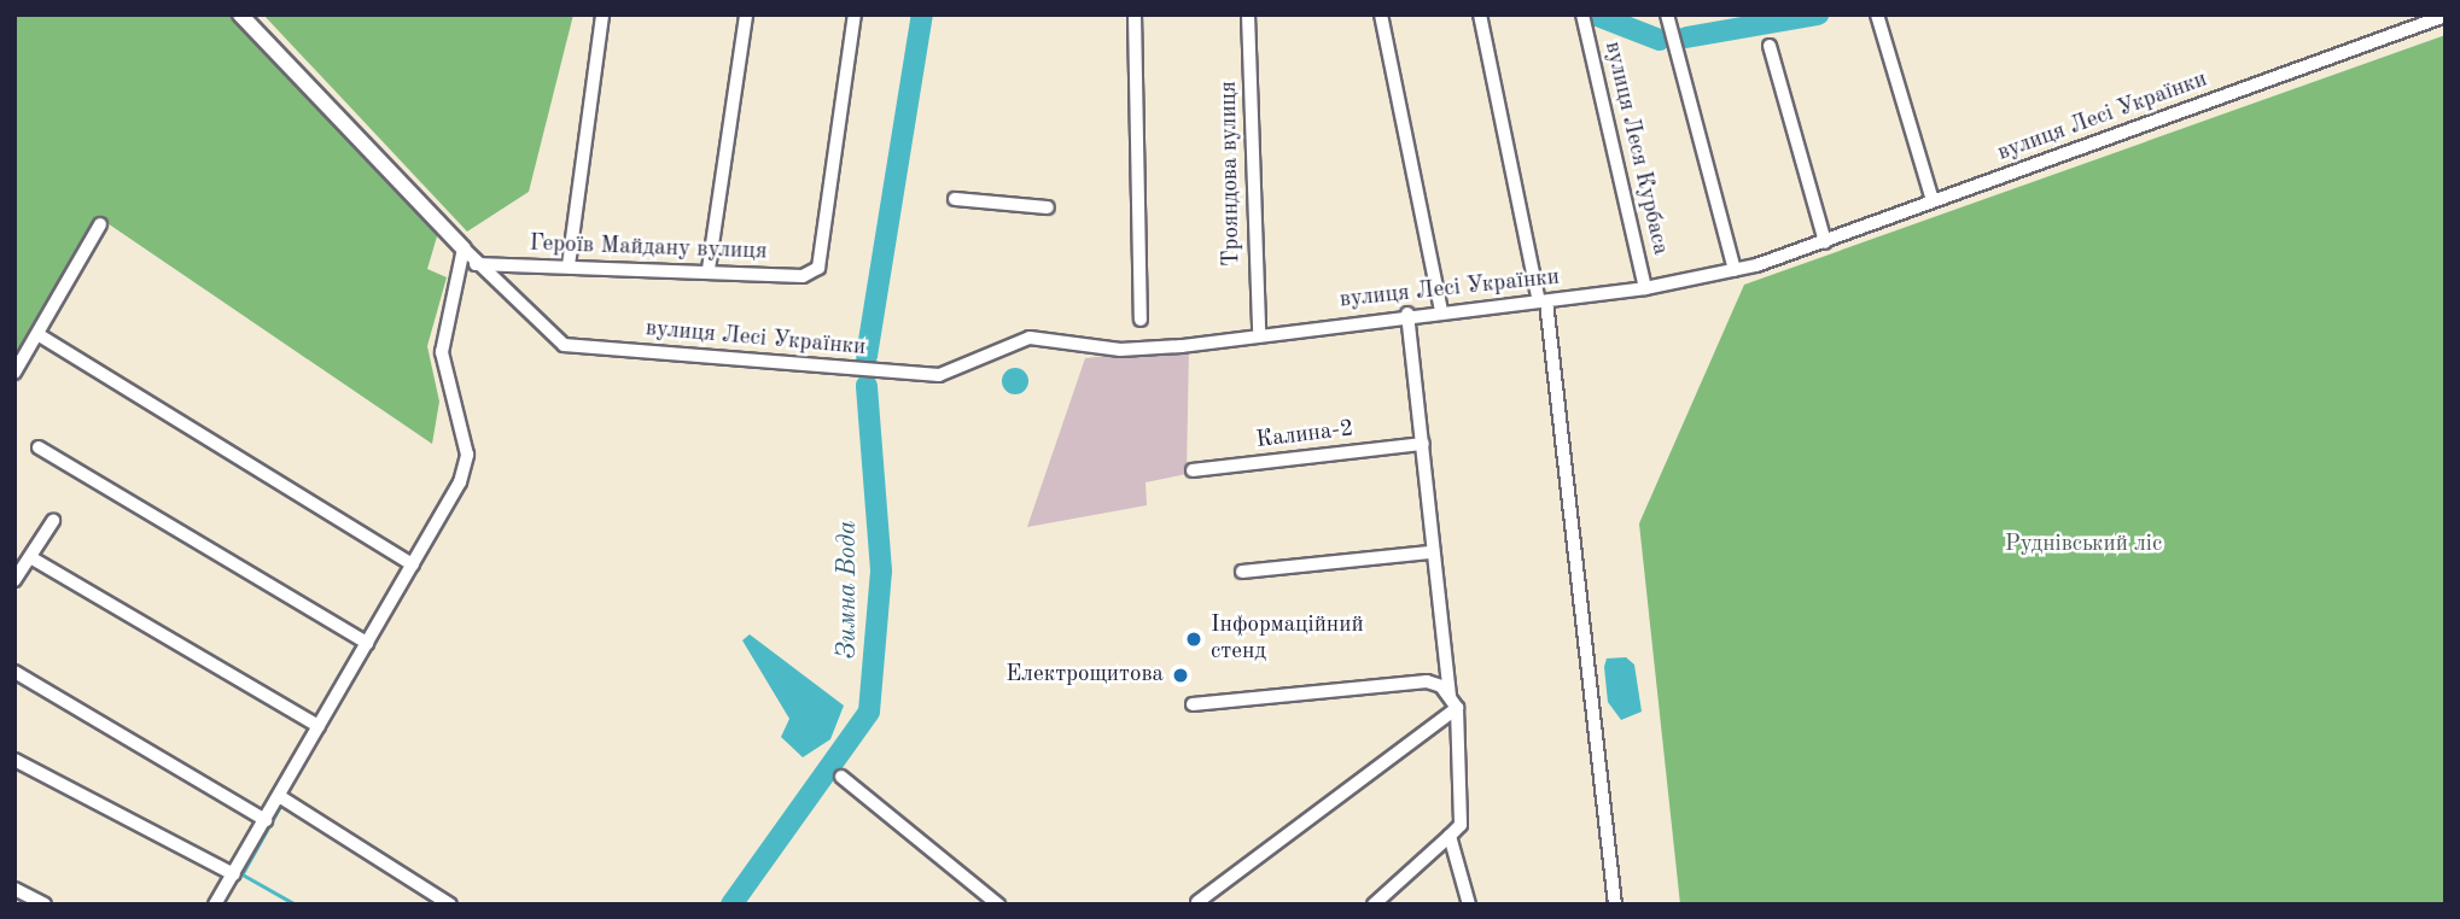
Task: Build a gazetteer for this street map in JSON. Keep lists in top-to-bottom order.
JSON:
{
  "streets": {
    "street": [
      "вулиця Лесі Українки",
      "вулиця Леся Курбаса",
      "Трояндова вулиця",
      "Героїв Майдану вулиця",
      "Калина-2"
    ]
  },
  "crossings": [
    ["вулиця Лесі Українки", "вулиця Леся Курбаса"],
    ["вулиця Лесі Українки", "Трояндова вулиця"],
    ["вулиця Лесі Українки", "Героїв Майдану вулиця"]
  ],
  "water": ["Зимна Вода"],
  "parks": ["Руднівський ліс"],
  "places": ["Інформаційний стенд", "Електрощитова"]
}
